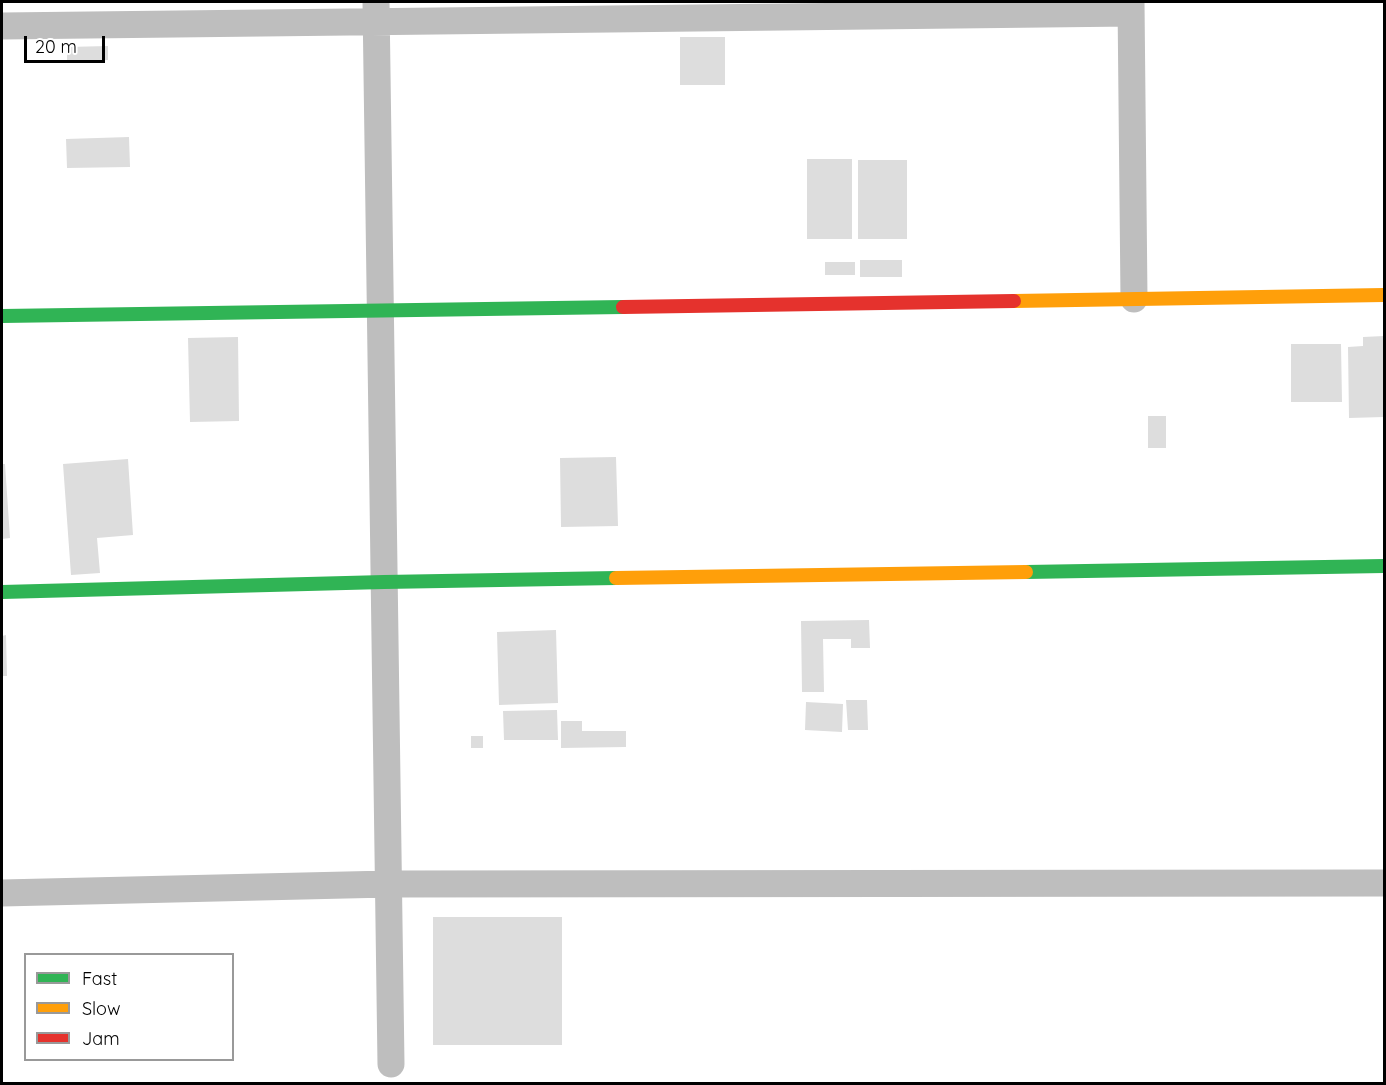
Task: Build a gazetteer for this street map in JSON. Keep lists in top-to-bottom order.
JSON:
{
  "legend": ["Fast", "Slow", "Jam"],
  "scale_bar": "20 m"
}
